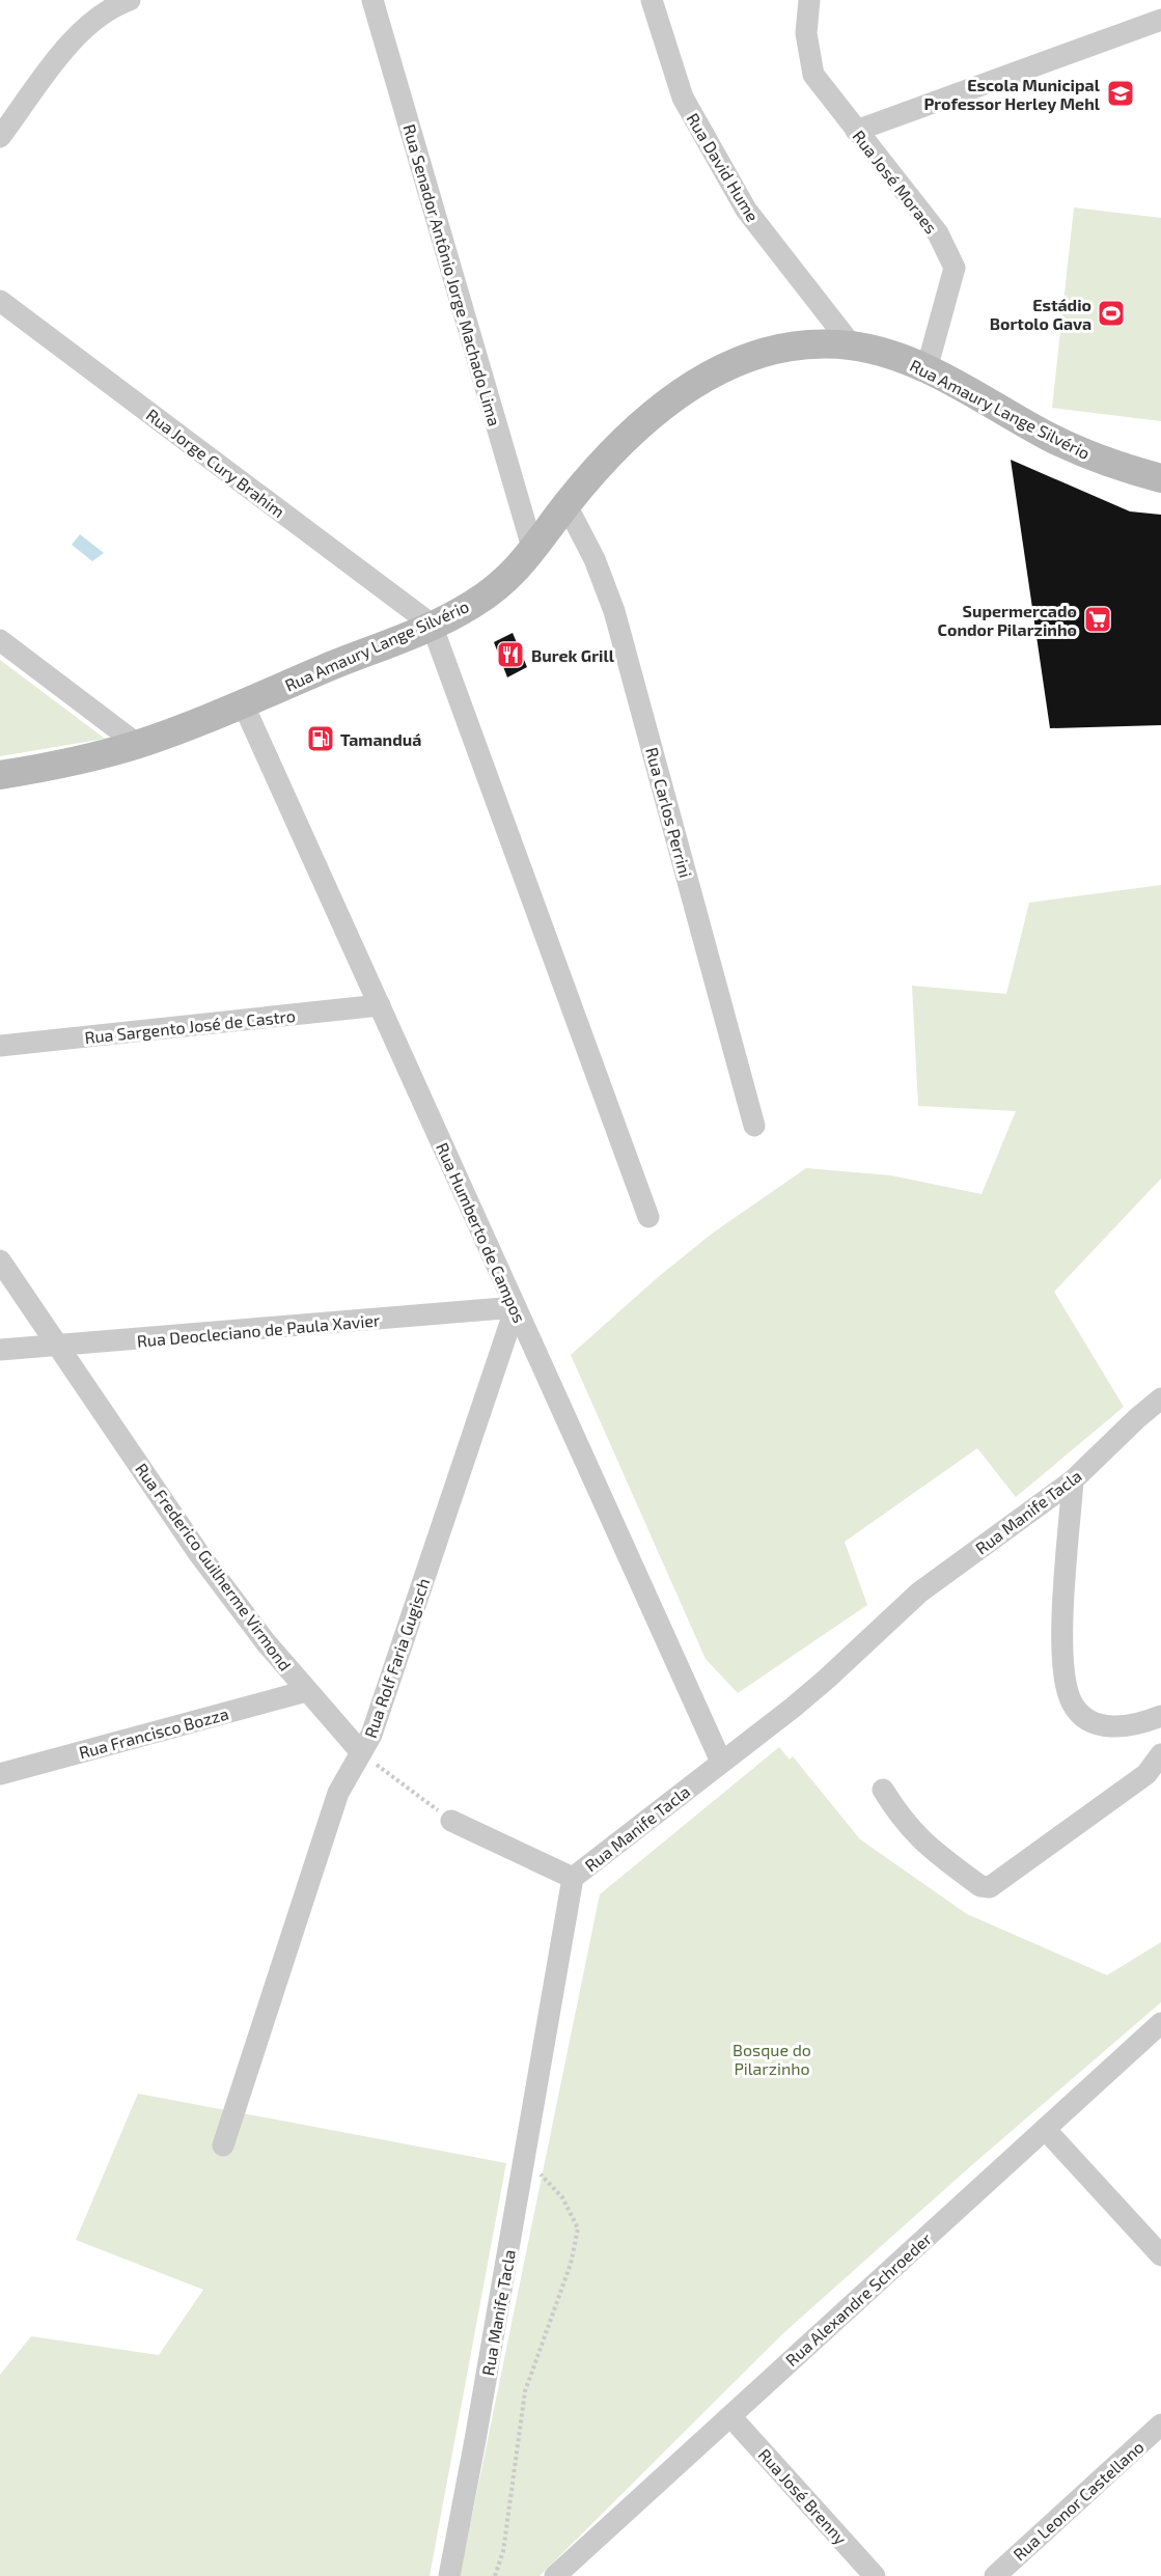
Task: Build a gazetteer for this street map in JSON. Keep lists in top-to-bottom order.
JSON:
{
  "streets": {
    "main road": ["Rua Amaury Lange Silvério"],
    "street": [
      "Rua David Hume",
      "Rua José Moraes",
      "Rua Senador Antônio Jorge Machado Lima",
      "Rua Jorge Cury Brahim",
      "Rua Carlos Perrini",
      "Rua Sargento José de Castro",
      "Rua Humberto de Campos",
      "Rua Deocleciano de Paula Xavier",
      "Rua Manife Tacla",
      "Rua Frederico Guilherme Virmond",
      "Rua Rolf Faria Gugisch",
      "Rua Francisco Bozza",
      "Rua Alexandre Schroeder",
      "Rua José Brenny",
      "Rua Leonor Castellano"
    ]
  },
  "crossings": [
    ["Rua David Hume", "Rua Amaury Lange Silvério"],
    ["Rua José Moraes", "Rua Amaury Lange Silvério"],
    ["Rua Senador Antônio Jorge Machado Lima", "Rua Amaury Lange Silvério"],
    ["Rua Amaury Lange Silvério", "Rua Jorge Cury Brahim"],
    ["Rua Amaury Lange Silvério", "Rua Carlos Perrini"],
    ["Rua Amaury Lange Silvério", "Rua Humberto de Campos"],
    ["Rua Sargento José de Castro", "Rua Humberto de Campos"],
    ["Rua Humberto de Campos", "Rua Deocleciano de Paula Xavier"],
    ["Rua Humberto de Campos", "Rua Manife Tacla"],
    ["Rua Humberto de Campos", "Rua Rolf Faria Gugisch"],
    ["Rua Deocleciano de Paula Xavier", "Rua Frederico Guilherme Virmond"],
    ["Rua Deocleciano de Paula Xavier", "Rua Rolf Faria Gugisch"],
    ["Rua Frederico Guilherme Virmond", "Rua Rolf Faria Gugisch"],
    ["Rua Frederico Guilherme Virmond", "Rua Francisco Bozza"],
    ["Rua Alexandre Schroeder", "Rua José Brenny"]
  ],
  "parks": ["Bosque do Pilarzinho"],
  "places": {
    "school or university": ["Escola Municipal Professor Herley Mehl"],
    "sports": ["Estádio Bortolo Gava"],
    "supermarket": ["Supermercado Condor Pilarzinho"],
    "restaurant": ["Burek Grill"],
    "fuel station": ["Tamanduá"]
  }
}
